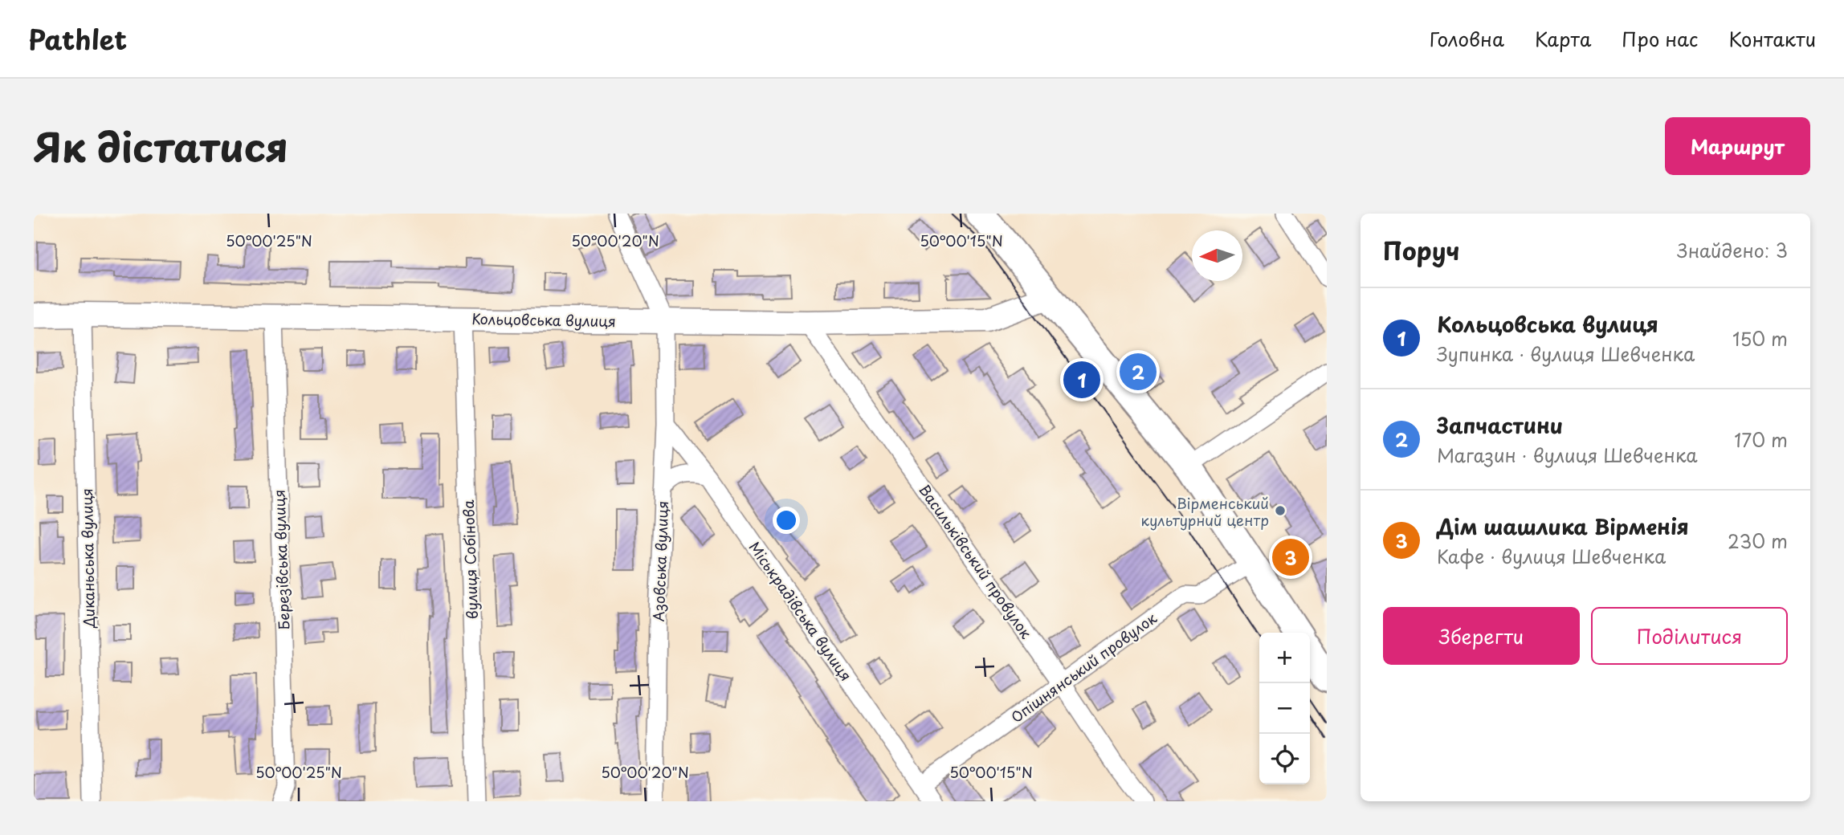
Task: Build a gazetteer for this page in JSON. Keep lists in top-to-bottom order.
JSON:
{
  "streets": {
    "street": [
      "Кольцовська вулиця",
      "Диканьська вулиця",
      "Березівська вулиця",
      "вулиця Собінова",
      "Азовська вулиця",
      "Васильківський провулок",
      "Міськрадівська вулиця",
      "Опішнянський провулок"
    ]
  },
  "crossings": [
    ["Кольцовська вулиця", "Диканьська вулиця"],
    ["Кольцовська вулиця", "Березівська вулиця"],
    ["Кольцовська вулиця", "вулиця Собінова"],
    ["Кольцовська вулиця", "Азовська вулиця"],
    ["Кольцовська вулиця", "Васильківський провулок"],
    ["Азовська вулиця", "Міськрадівська вулиця"],
    ["Васильківський провулок", "Опішнянський провулок"],
    ["Міськрадівська вулиця", "Опішнянський провулок"]
  ],
  "places": ["Вірменський культурний центр"],
  "north": "left",
  "page": {
    "header": "Pathlet",
    "nav": [
      "Головна",
      "Карта",
      "Про нас",
      "Контакти"
    ],
    "title": "Як дістатися",
    "buttons": [
      "Маршрут",
      ["Зберегти", "Поділитися"]
    ],
    "heading": ["Поруч", "Знайдено: 3"],
    "list": [
      {
        "mark": "1",
        "name": "Кольцовська вулиця",
        "note": "Зупинка · вулиця Шевченка",
        "value": "150 m"
      },
      {
        "mark": "2",
        "name": "Запчастини",
        "note": "Магазин · вулиця Шевченка",
        "value": "170 m"
      },
      {
        "mark": "3",
        "name": "Дім шашлика Вірменія",
        "note": "Кафе · вулиця Шевченка",
        "value": "230 m"
      }
    ],
    "pins": ["2", "1", "3"],
    "map_buttons": ["+", "−"]
  },
  "coordinates": ["50°00'25\"N", "50°00'20\"N", "50°00'15\"N"]
}
